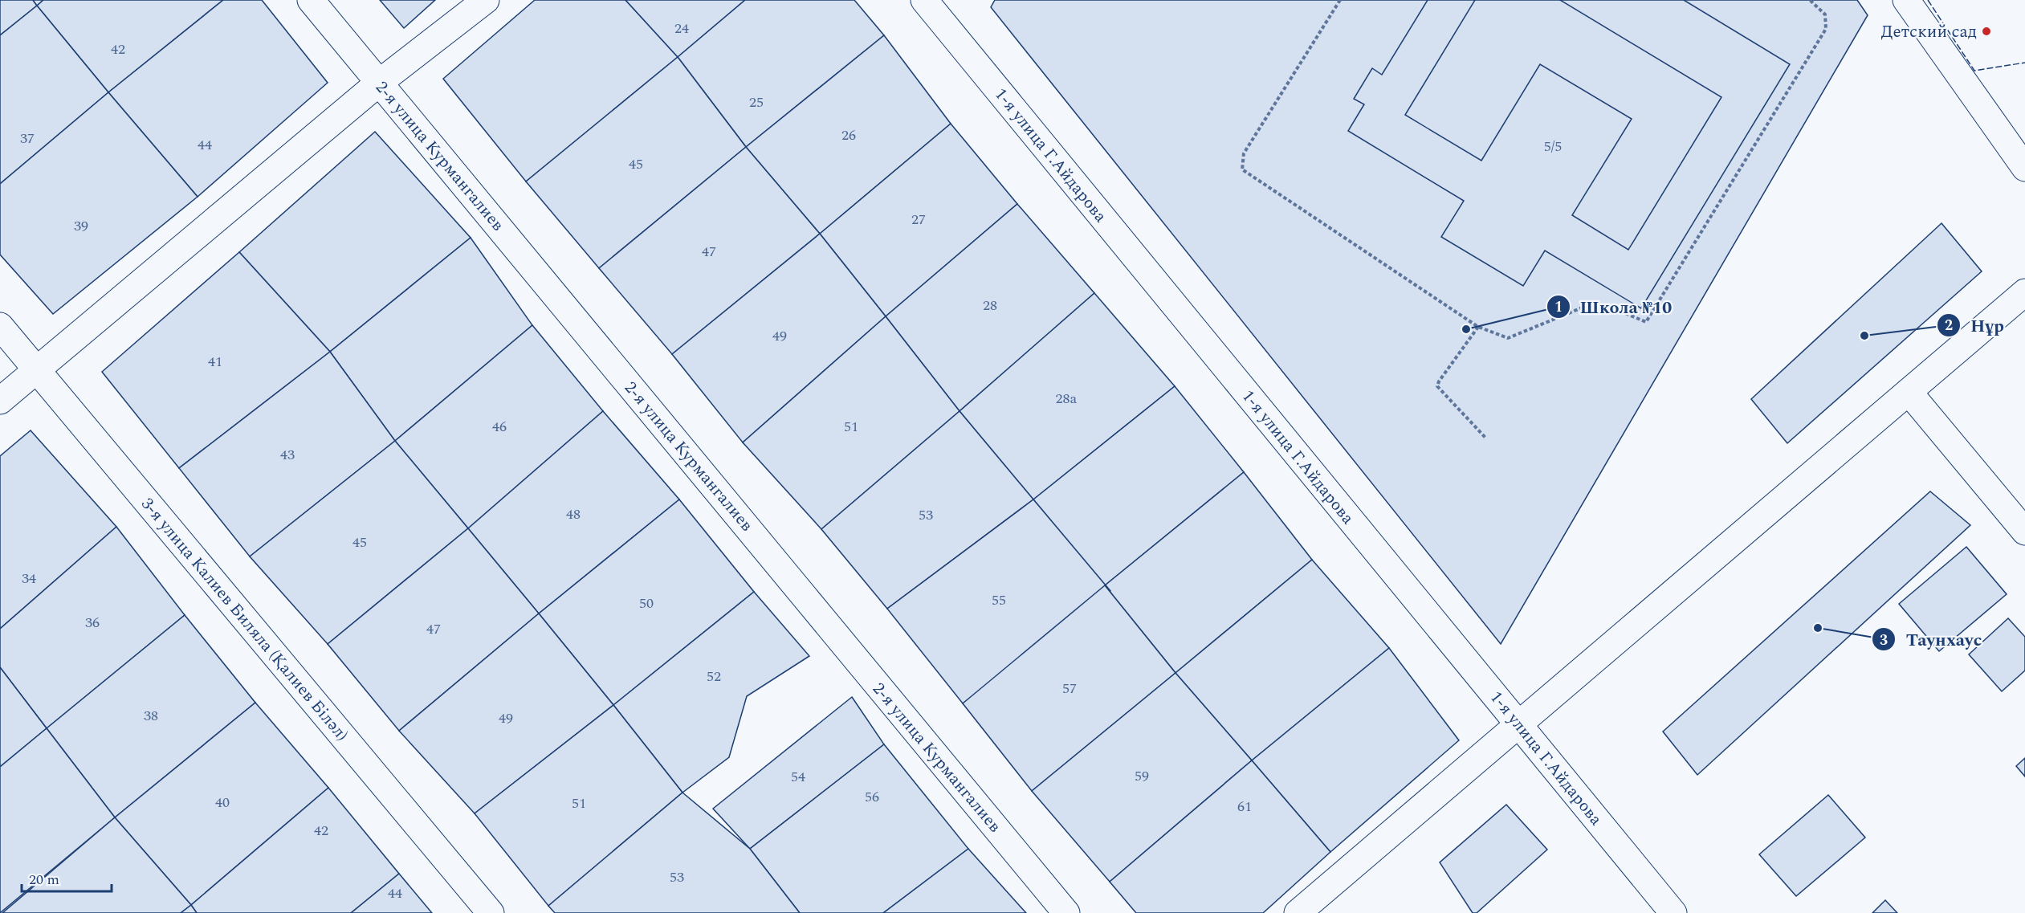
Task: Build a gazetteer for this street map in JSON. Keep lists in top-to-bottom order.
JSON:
{
  "streets": {
    "street": ["1-я улица Г.Айдарова", "2-я улица Курмангалиев", "3-я улица Калиев Биляла (Қалиев Біләл)"]
  },
  "places": [
    "Детский сад",
    "Школа №10",
    "Нұр",
    "Таунхаус"
  ],
  "house_numbers": [
    "24",
    "42",
    "25",
    "26",
    "37",
    "44",
    "5/5",
    "45",
    "27",
    "39",
    "47",
    "28",
    "49",
    "41",
    "28а",
    "46",
    "51",
    "43",
    "48",
    "53",
    "45",
    "34",
    "55",
    "50",
    "36",
    "47",
    "52",
    "57",
    "38",
    "49",
    "59",
    "54",
    "56",
    "40",
    "51",
    "61",
    "42",
    "53",
    "44"
  ],
  "scale_bar": "20 m"
}
